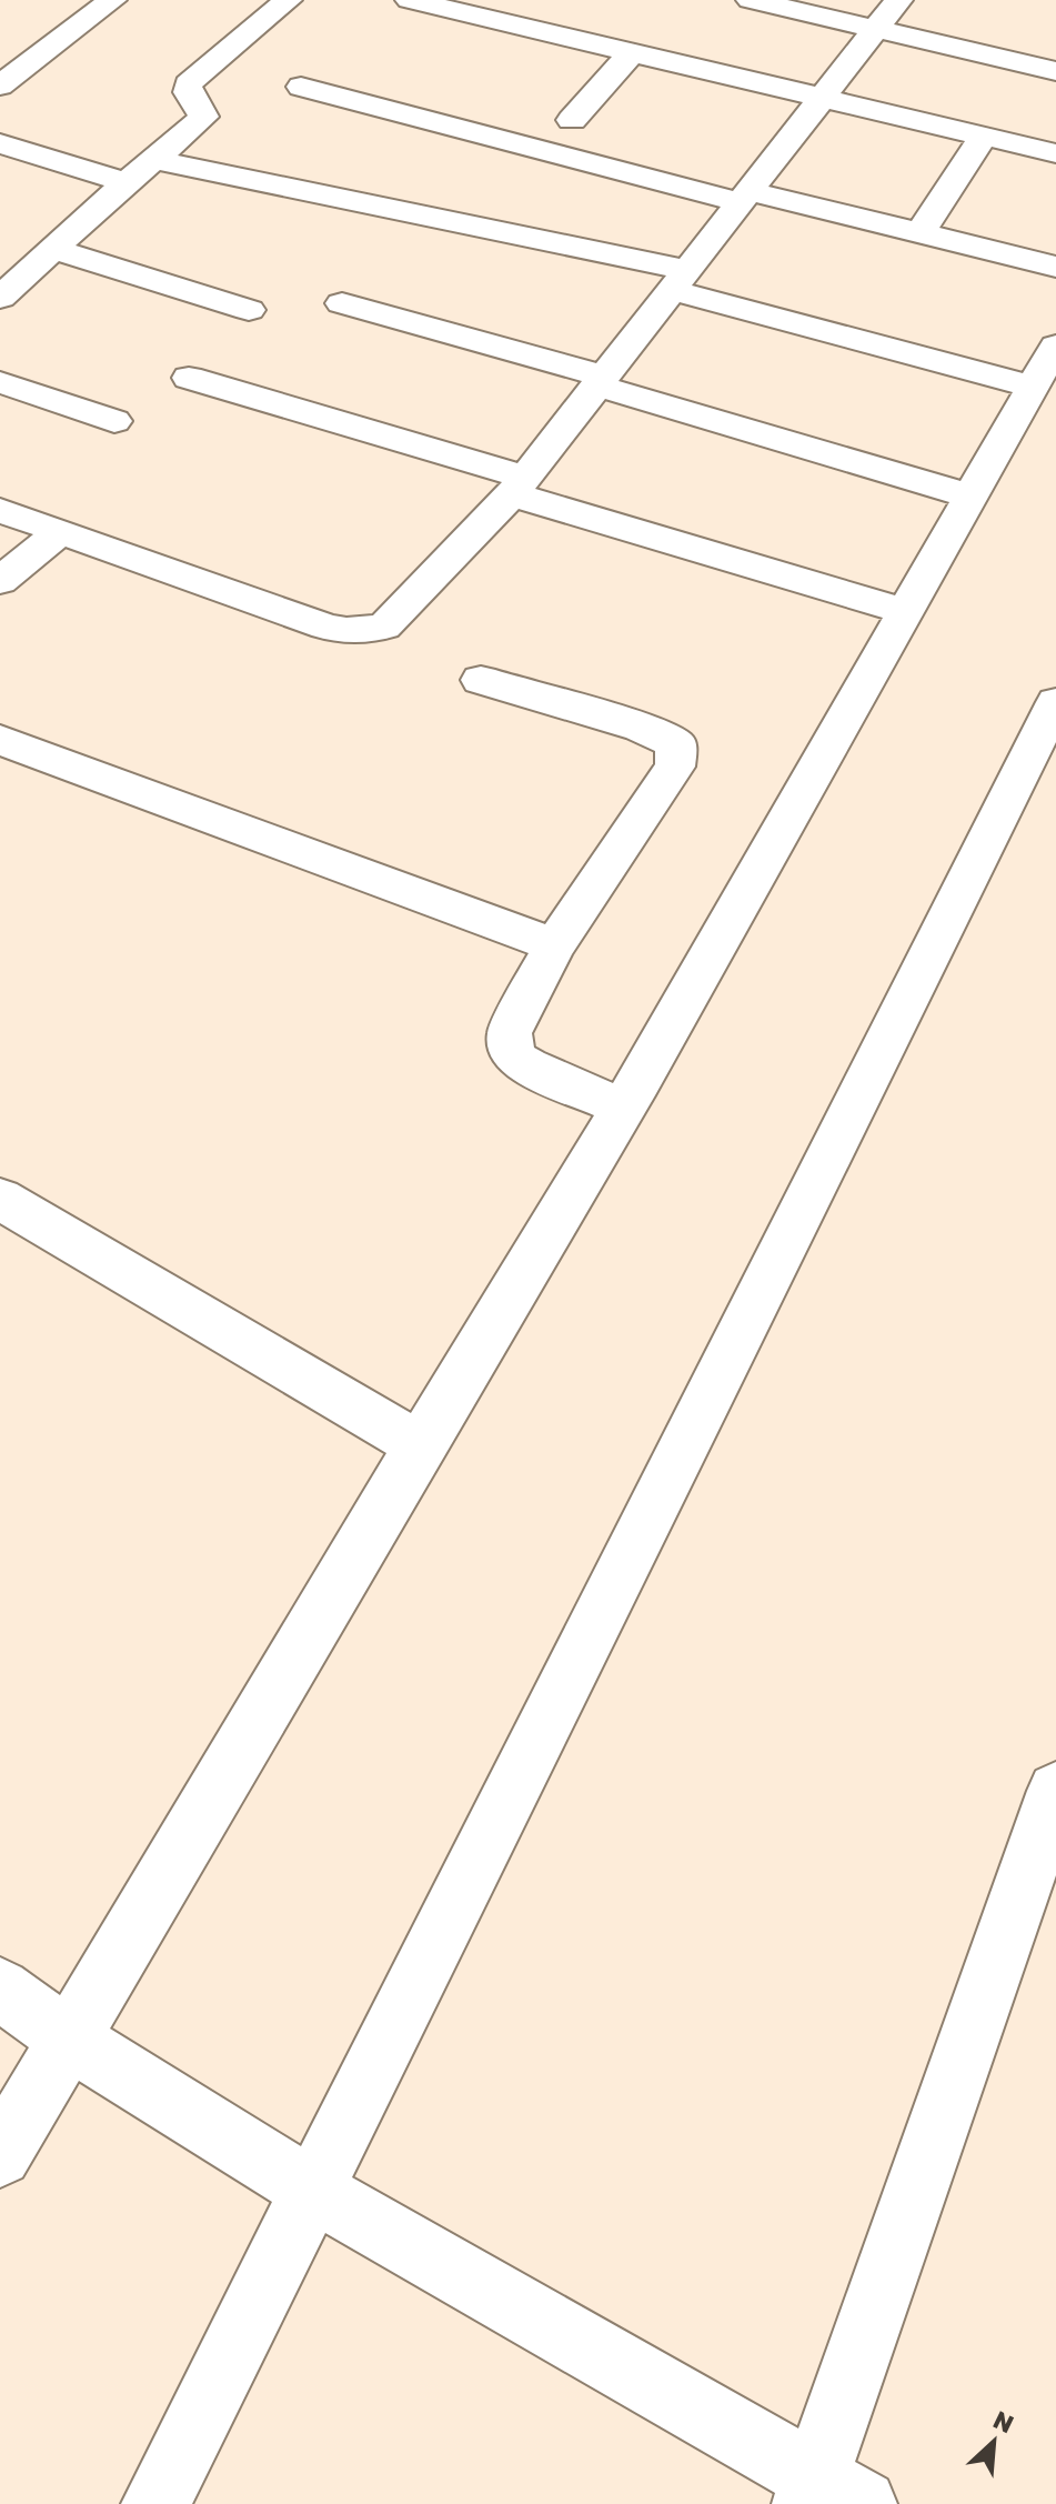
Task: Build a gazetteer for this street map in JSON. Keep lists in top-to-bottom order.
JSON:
{
  "north": "top right"
}
